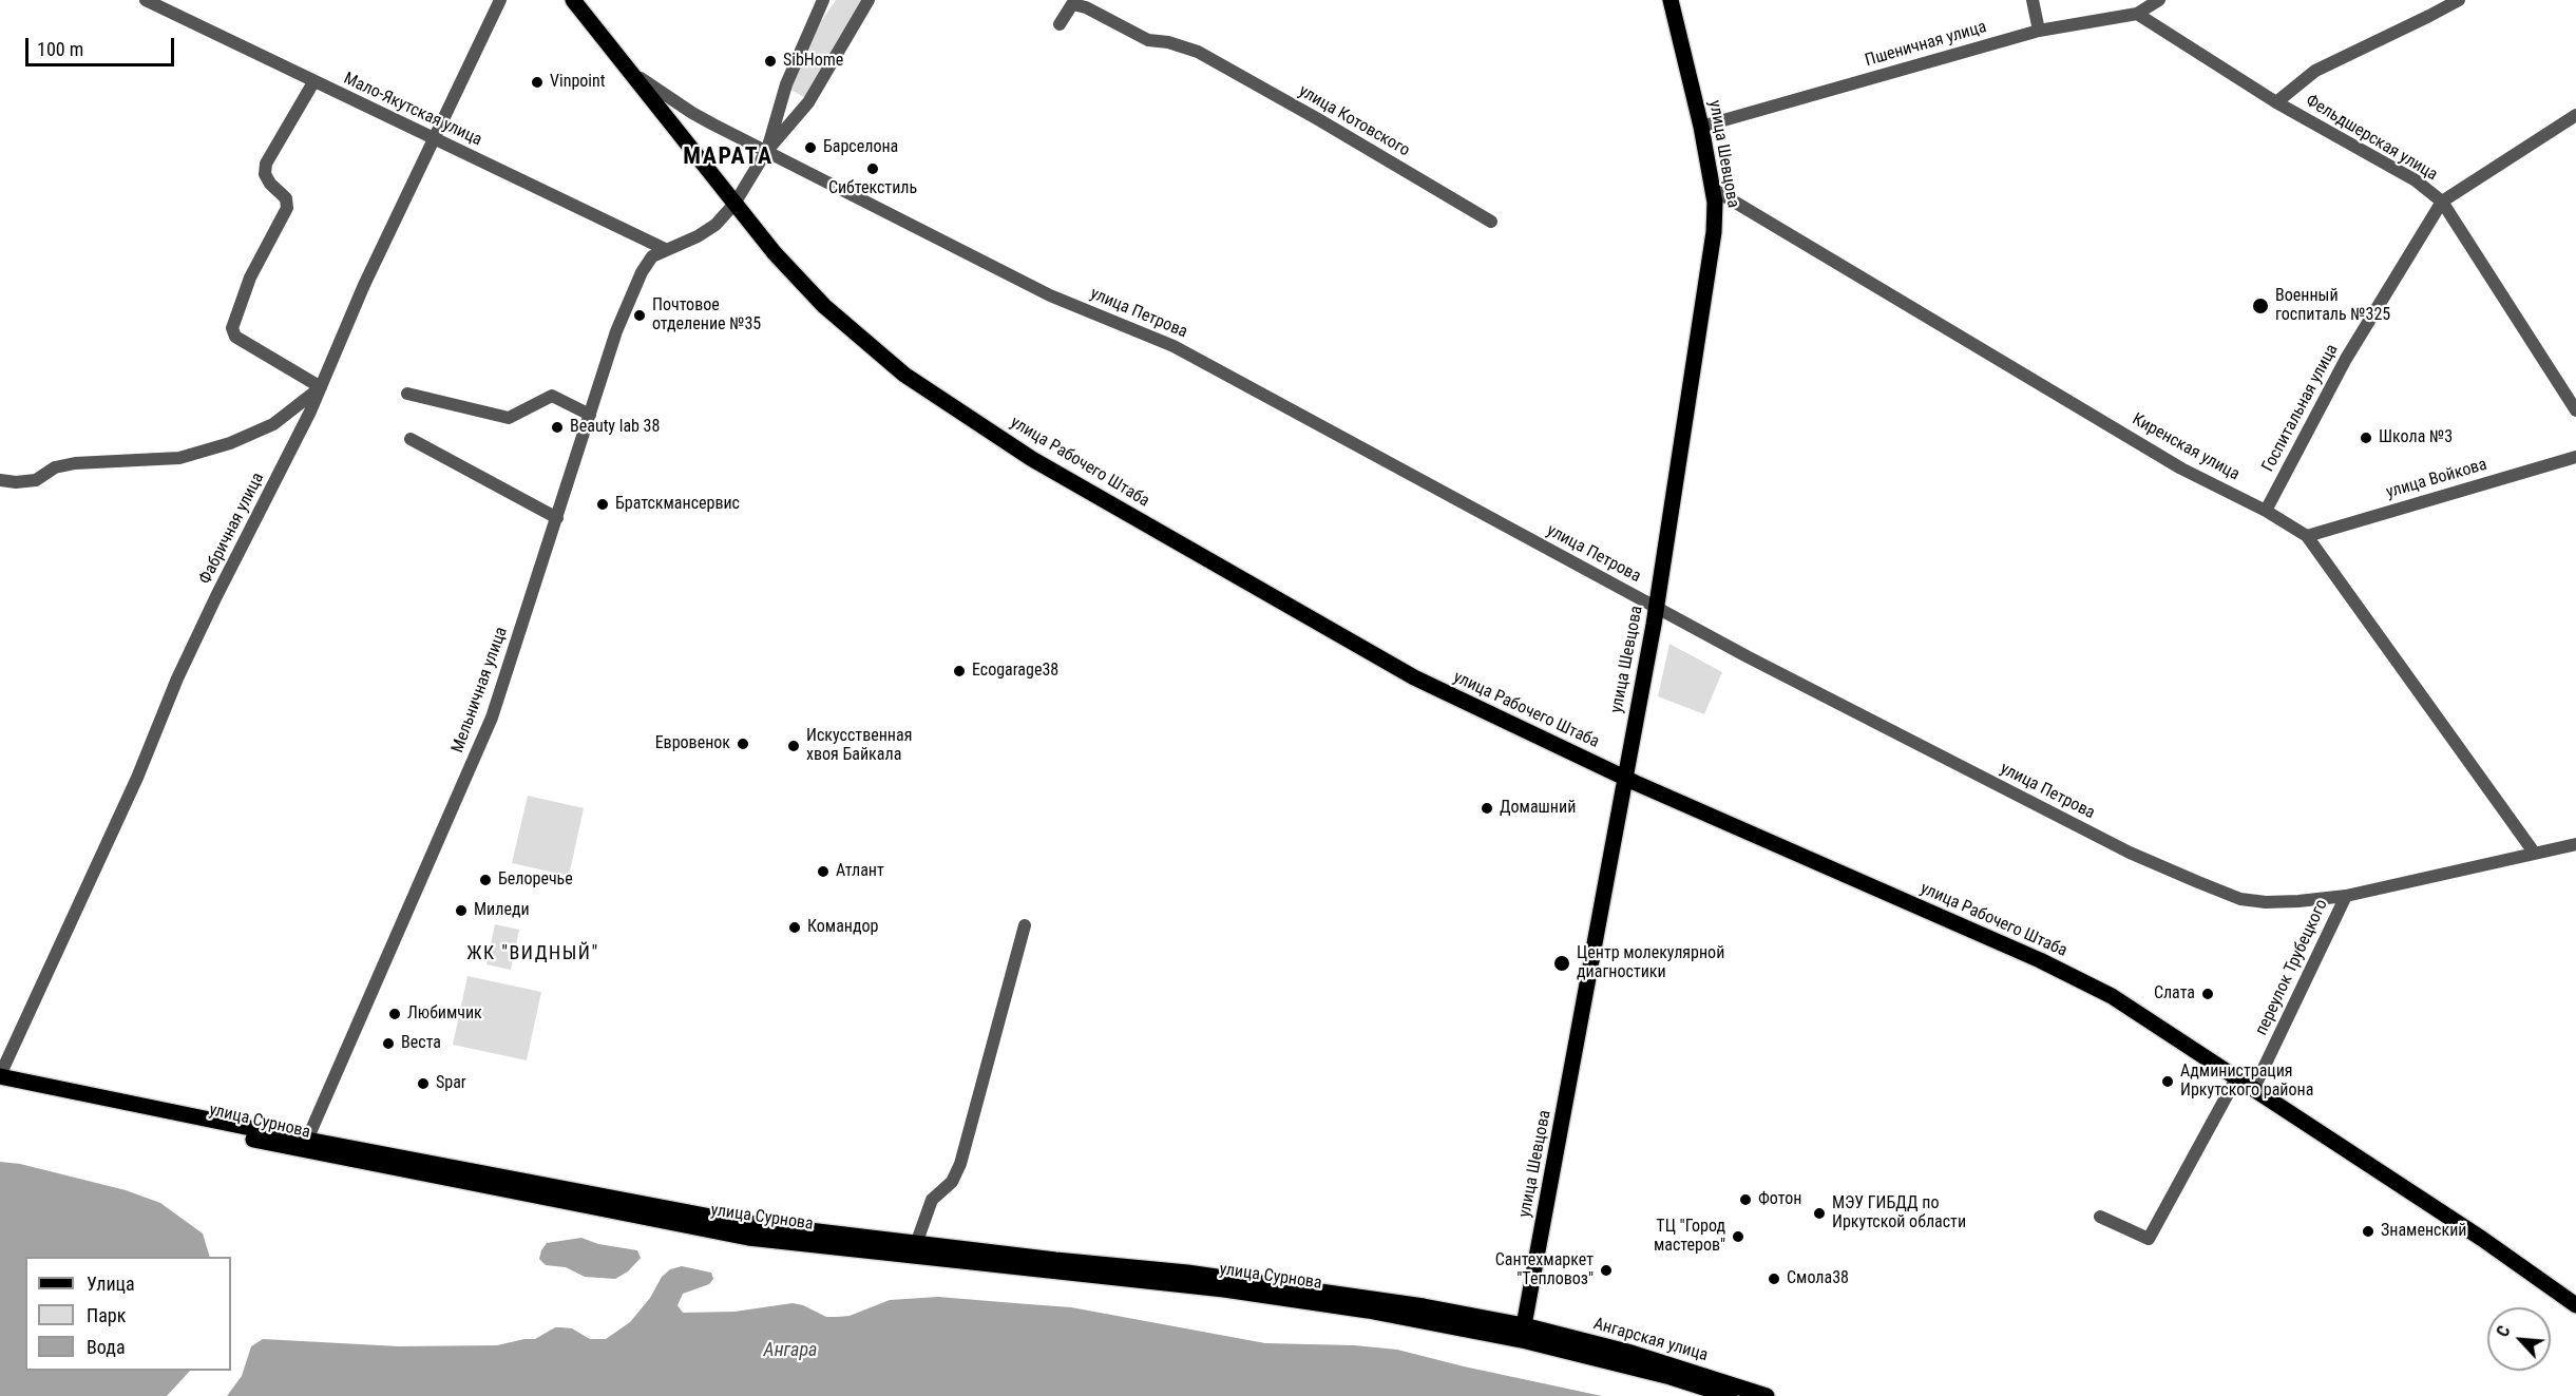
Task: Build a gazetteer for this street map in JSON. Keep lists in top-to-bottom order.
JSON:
{
  "streets": {
    "main road": [
      "улица Шевцова",
      "улица Рабочего Штаба",
      "улица Сурнова",
      "Ангарская улица"
    ],
    "street": [
      "Пшеничная улица",
      "Мало-Якутская улица",
      "улица Котовского",
      "Фельдшерская улица",
      "улица Петрова",
      "Госпитальная улица",
      "Киренская улица",
      "улица Войкова",
      "Фабричная улица",
      "Мельничная улица",
      "переулок Трубецкого"
    ]
  },
  "crossings": [
    ["Пшеничная улица", "Фельдшерская улица"],
    ["Пшеничная улица", "улица Шевцова"],
    ["Мало-Якутская улица", "Фабричная улица"],
    ["Мало-Якутская улица", "Мельничная улица"],
    ["Фельдшерская улица", "Госпитальная улица"],
    ["улица Шевцова", "улица Петрова"],
    ["улица Шевцова", "Киренская улица"],
    ["улица Шевцова", "улица Рабочего Штаба"],
    ["улица Шевцова", "улица Сурнова"],
    ["улица Шевцова", "Ангарская улица"],
    ["улица Петрова", "Киренская улица"],
    ["улица Петрова", "улица Рабочего Штаба"],
    ["улица Петрова", "переулок Трубецкого"],
    ["Госпитальная улица", "Киренская улица"],
    ["Киренская улица", "улица Войкова"],
    ["улица Рабочего Штаба", "переулок Трубецкого"],
    ["Фабричная улица", "улица Сурнова"],
    ["Мельничная улица", "улица Сурнова"],
    ["улица Сурнова", "Ангарская улица"]
  ],
  "districts": ["МАРАТА", "ЖК \"ВИДНЫЙ\""],
  "water": ["Ангара"],
  "places": [
    "SibHome",
    "Vinpoint",
    "Барселона",
    "Сибтекстиль",
    "Военный госпиталь №325",
    "Почтовое отделение №35",
    "Beauty lab 38",
    "Школа №3",
    "Братскмансервис",
    "Ecogarage38",
    "Евровенок",
    "Искусственная хвоя Байкала",
    "Домашний",
    "Атлант",
    "Белоречье",
    "Миледи",
    "Командор",
    "Центр молекулярной диагностики",
    "Слата",
    "Любимчик",
    "Веста",
    "Администрация Иркутского района",
    "Spar",
    "Фотон",
    "МЭУ ГИБДД по Иркутской области",
    "Знаменский",
    "ТЦ \"Город мастеров\"",
    "Сантехмаркет \"Тепловоз\"",
    "Смола38"
  ],
  "legend": ["Улица", "Парк", "Вода"],
  "scale_bar": "100 m",
  "north": "top left"
}
